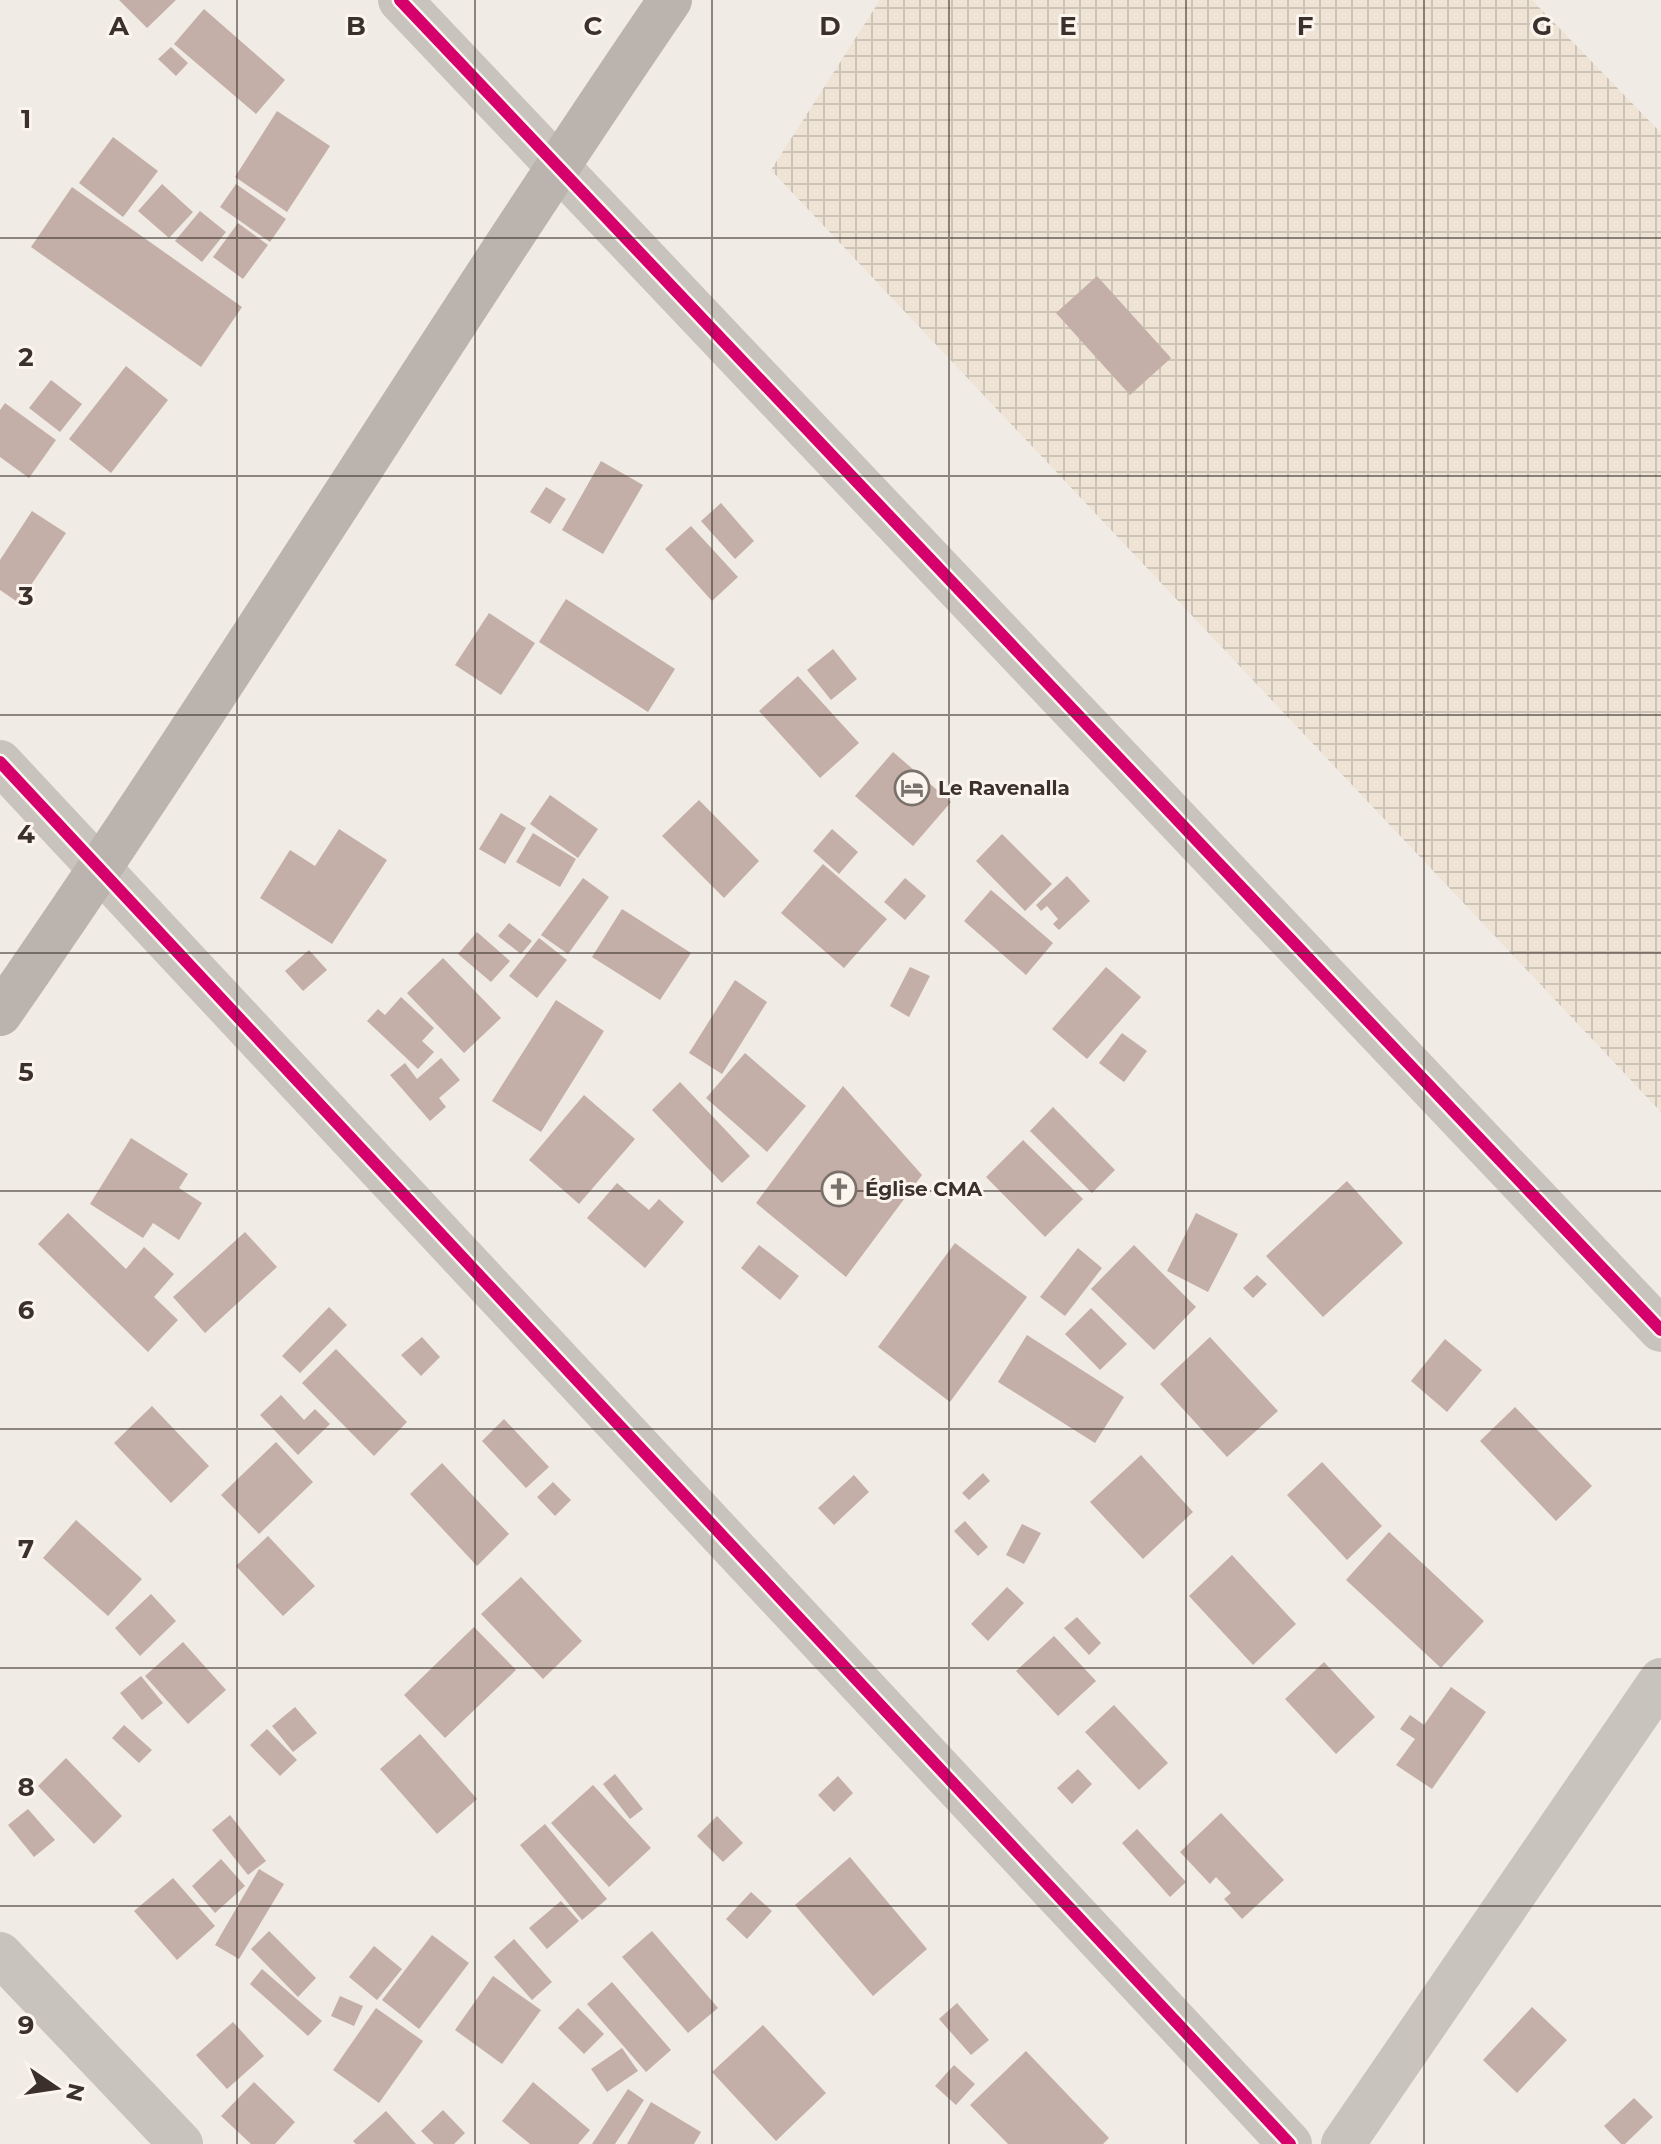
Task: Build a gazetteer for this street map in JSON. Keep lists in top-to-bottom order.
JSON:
{
  "places": {
    "hotel": ["Le Ravenalla"],
    "church": ["Église CMA"]
  },
  "north": "right",
  "grid": {
    "columns": [
      "A",
      "B",
      "C",
      "D",
      "E",
      "F",
      "G"
    ],
    "rows": [
      "1",
      "2",
      "3",
      "4",
      "5",
      "6",
      "7",
      "8",
      "9"
    ]
  }
}
